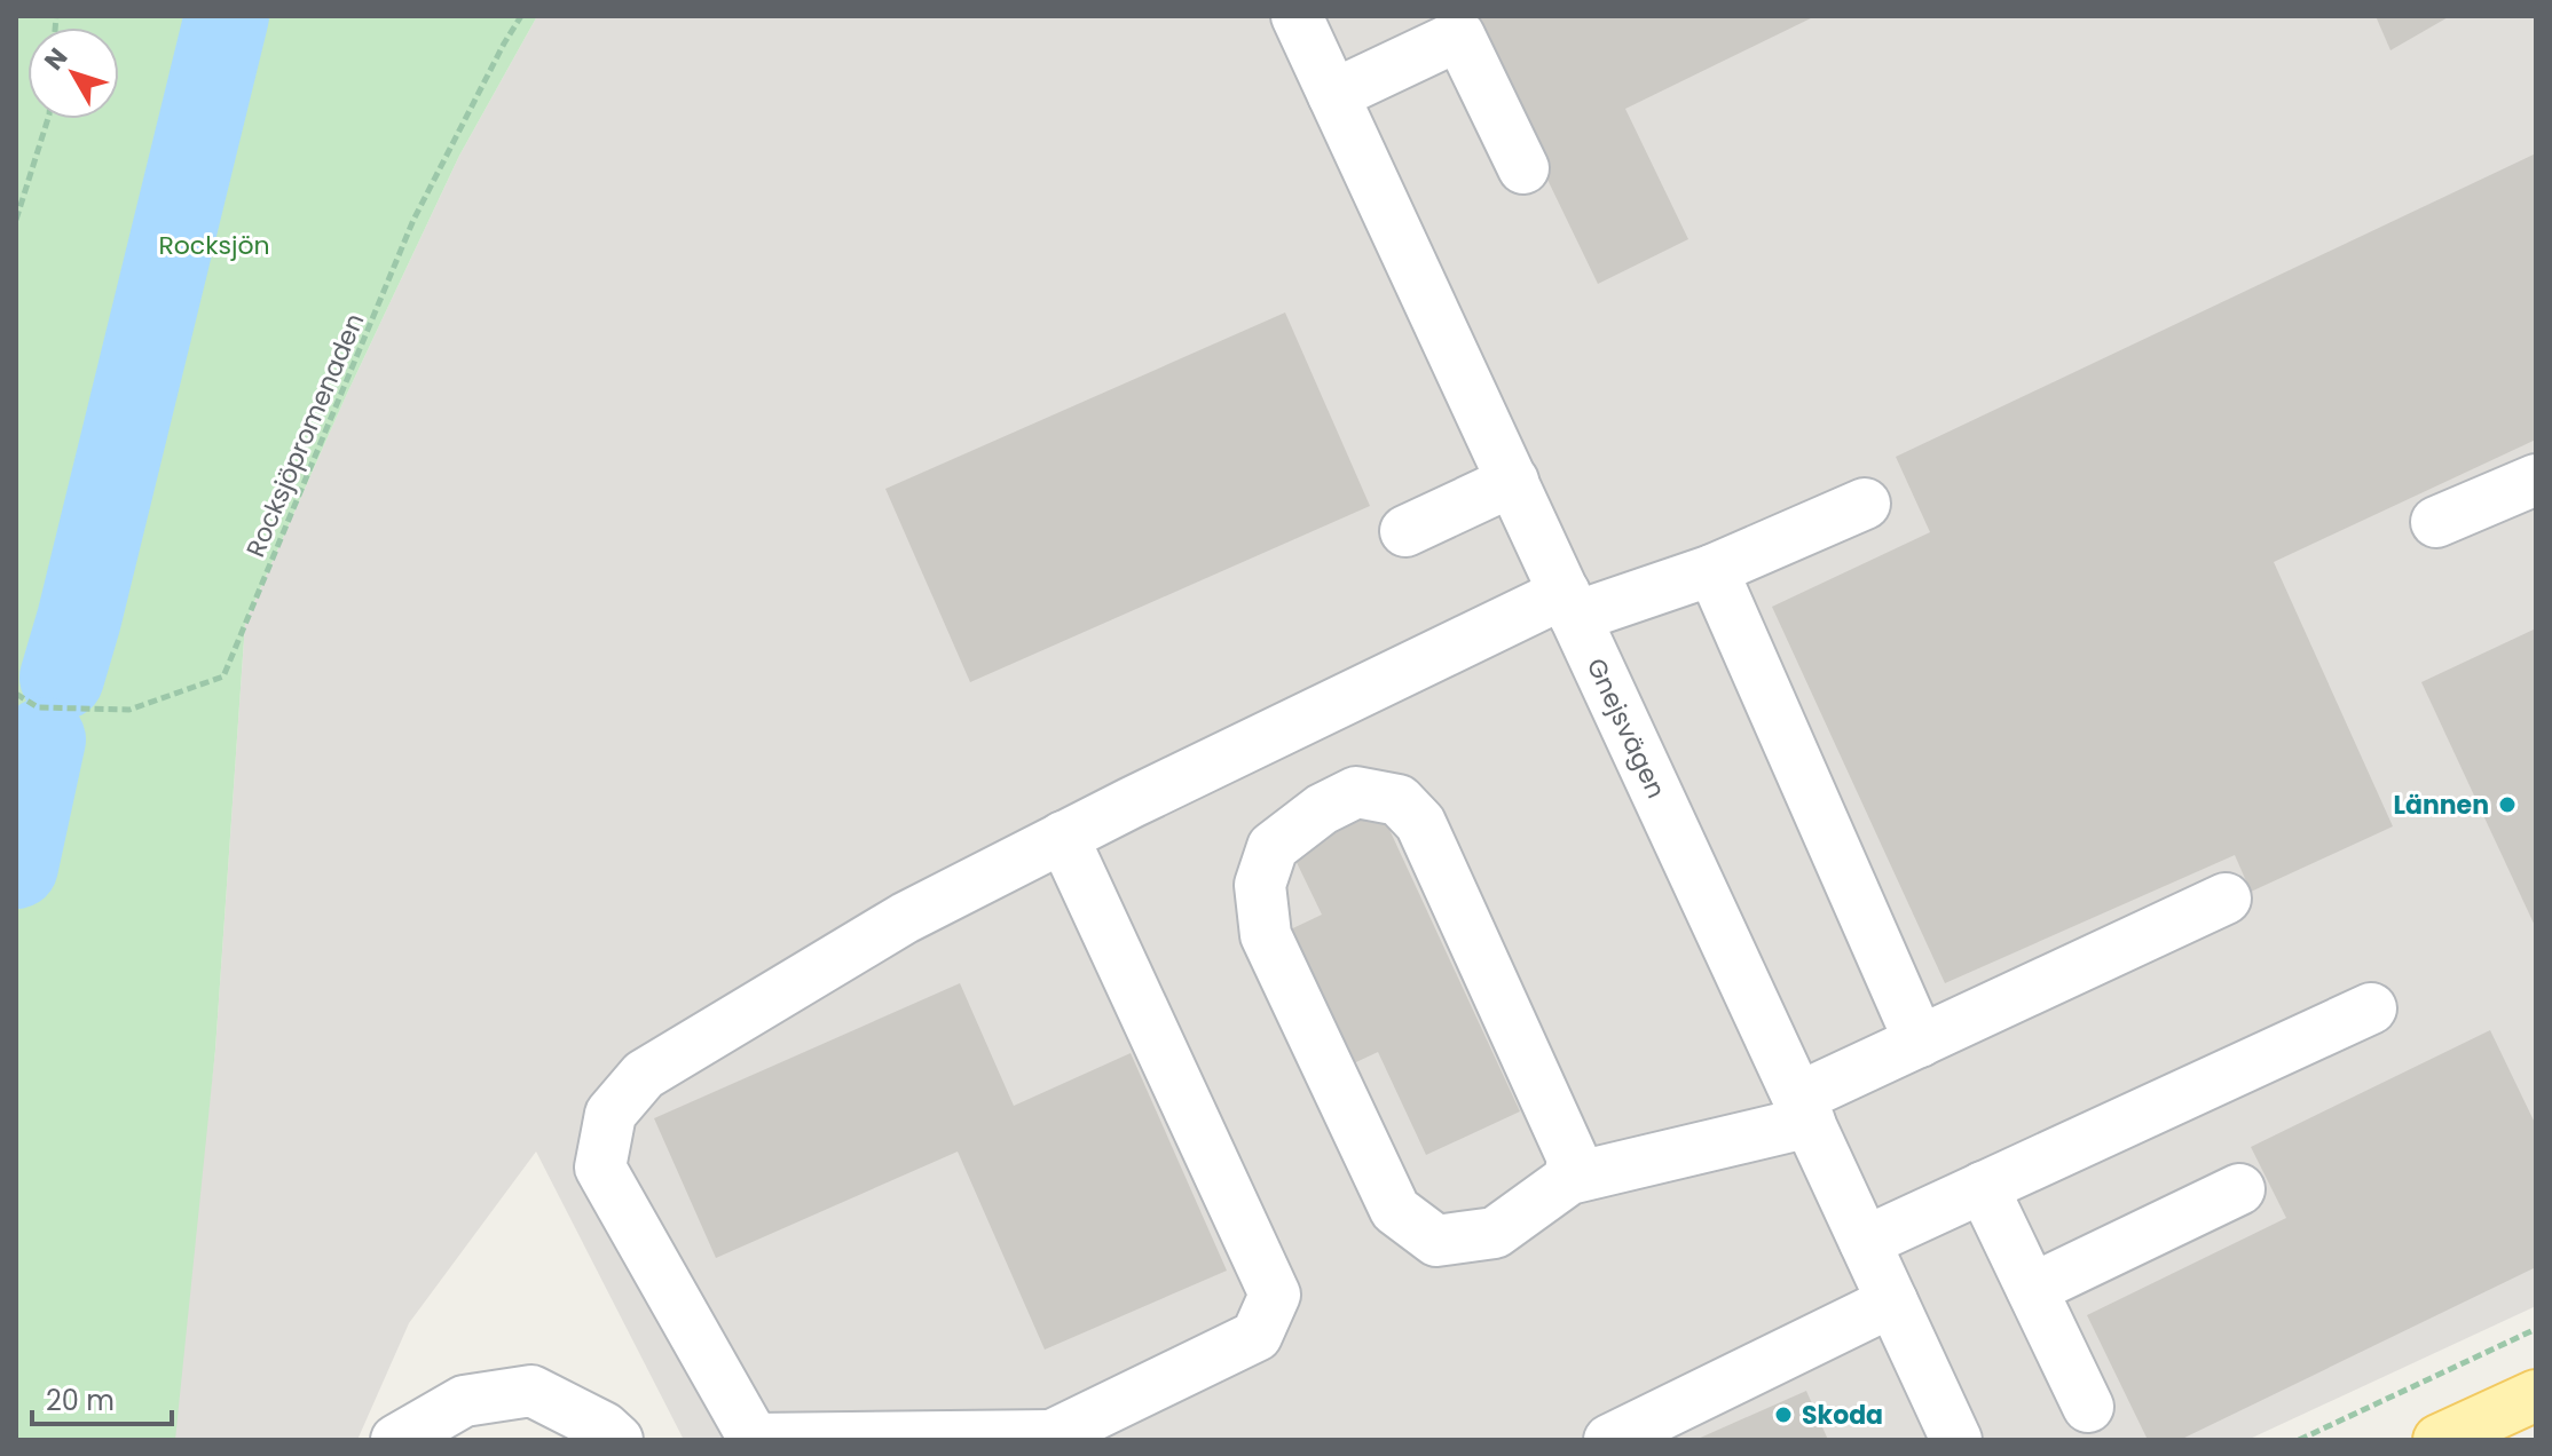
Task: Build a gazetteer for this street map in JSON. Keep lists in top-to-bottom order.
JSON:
{
  "streets": {
    "street": ["Gnejsvägen"],
    "path": ["Rocksjöpromenaden"]
  },
  "parks": ["Rocksjön"],
  "places": ["Lännen", "Skoda"],
  "scale_bar": "20 m",
  "north": "top left"
}
